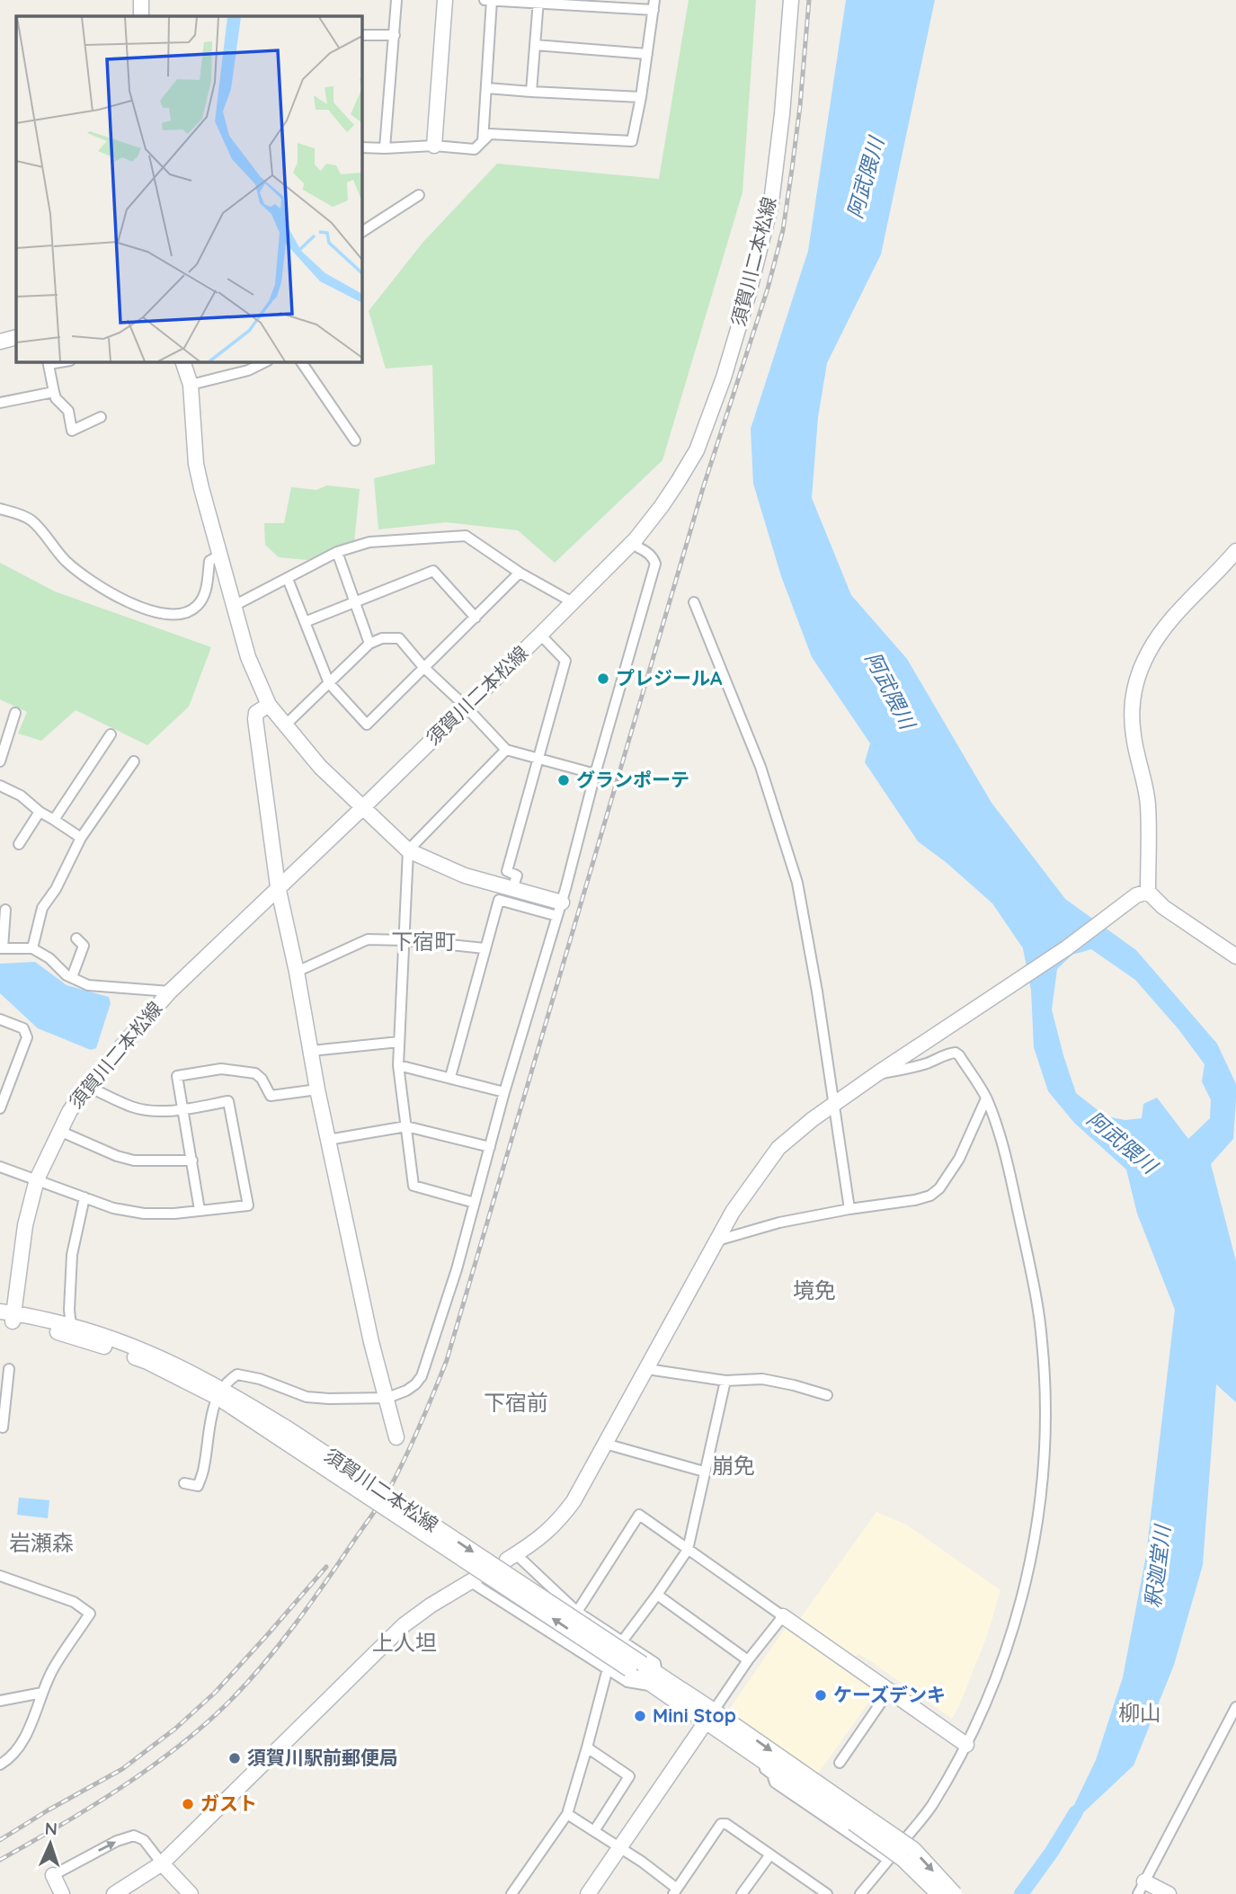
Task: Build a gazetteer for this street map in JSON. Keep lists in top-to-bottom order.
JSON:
{
  "streets": {
    "street": ["須賀川二本松線"]
  },
  "districts": [
    "下宿町",
    "境免",
    "下宿前",
    "崩免",
    "岩瀬森",
    "上人坦",
    "柳山"
  ],
  "water": ["阿武隈川", "釈迦堂川"],
  "places": [
    "プレジールA",
    "グランポーテ",
    "ケーズデンキ",
    "Mini Stop",
    "須賀川駅前郵便局",
    "ガスト"
  ],
  "north": "top"
}
